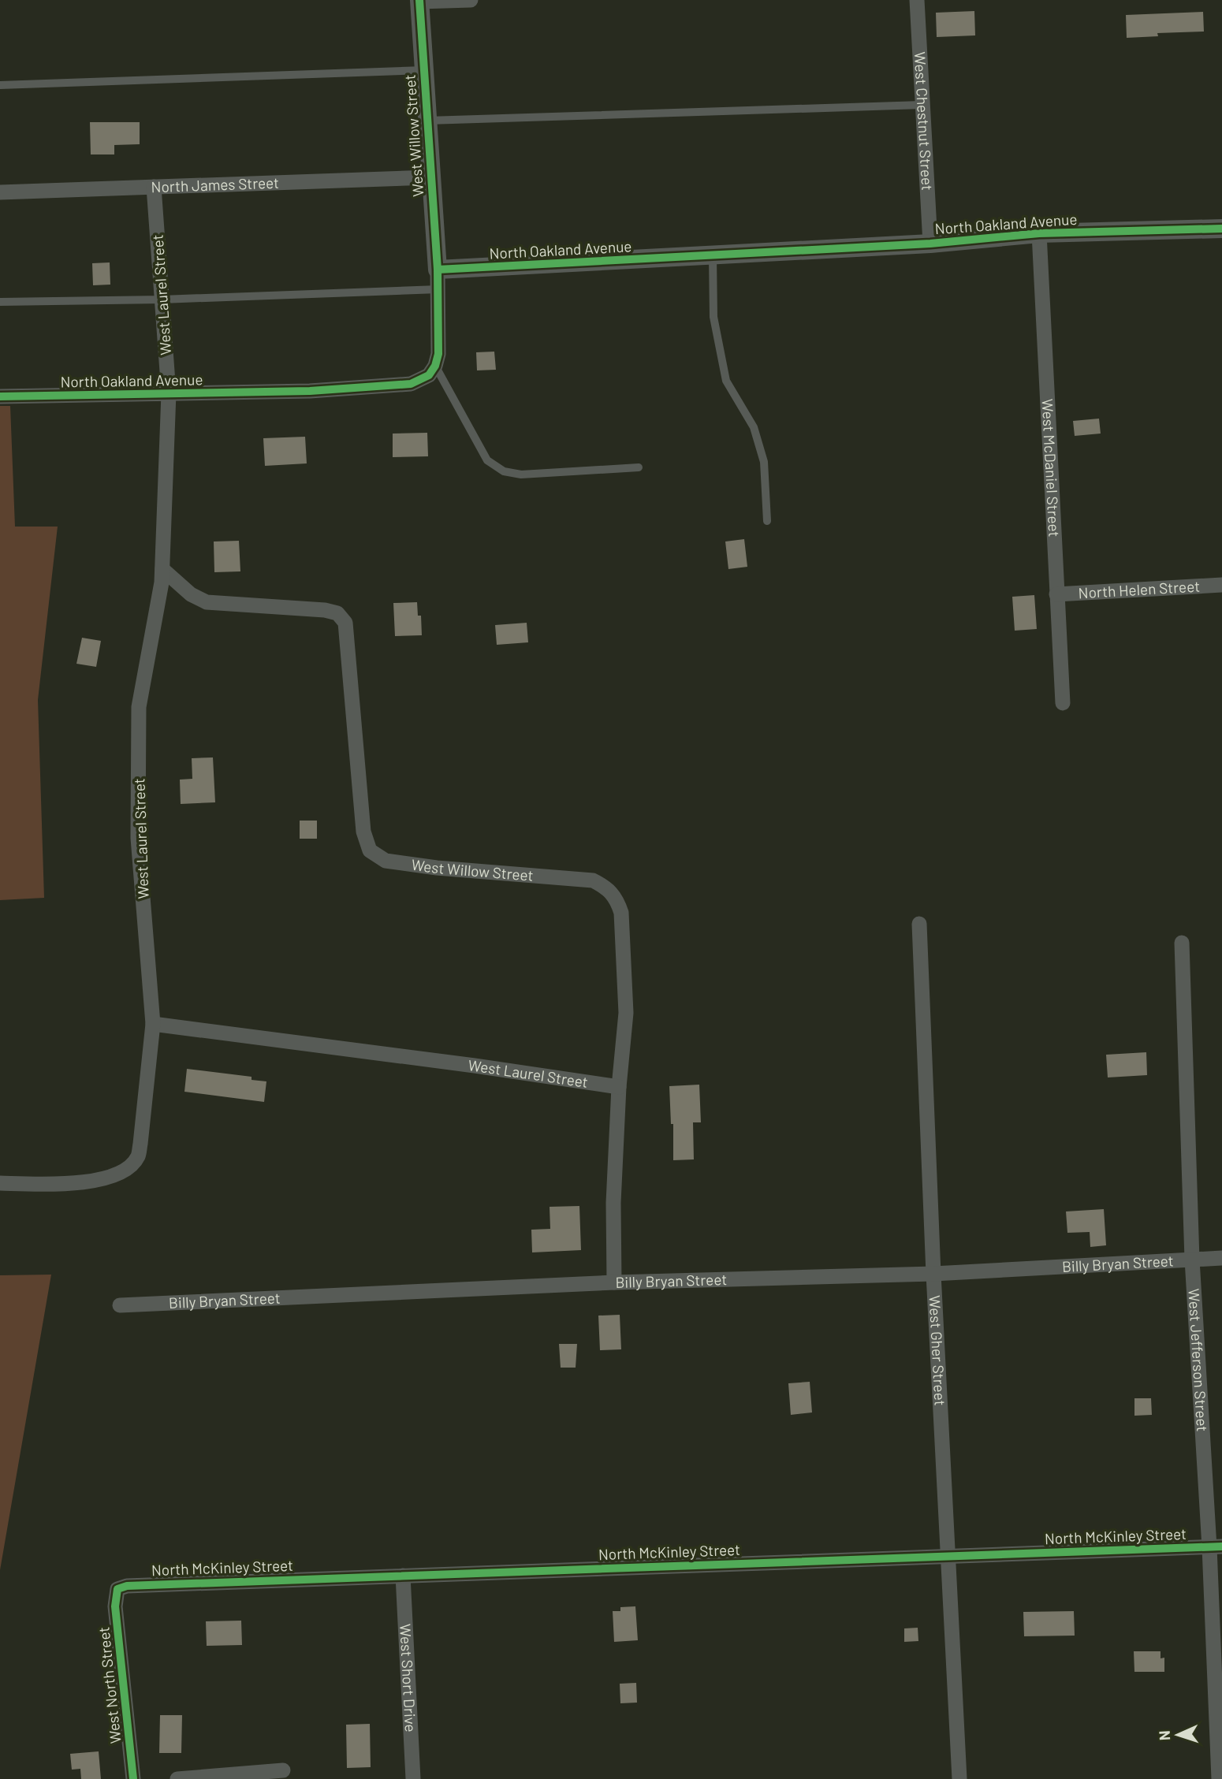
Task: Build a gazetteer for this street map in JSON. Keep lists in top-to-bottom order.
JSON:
{
  "streets": {
    "street": [
      "West Chestnut Street",
      "West Willow Street",
      "North James Street",
      "North Oakland Avenue",
      "West Laurel Street",
      "West McDaniel Street",
      "North Helen Street",
      "Billy Bryan Street",
      "West Gher Street",
      "West Jefferson Street",
      "North McKinley Street",
      "West Short Drive",
      "West North Street"
    ]
  },
  "crossings": [
    ["West Chestnut Street", "North Oakland Avenue"],
    ["West Willow Street", "North James Street"],
    ["West Willow Street", "North Oakland Avenue"],
    ["West Willow Street", "West Laurel Street"],
    ["West Willow Street", "Billy Bryan Street"],
    ["North James Street", "West Laurel Street"],
    ["North Oakland Avenue", "West Laurel Street"],
    ["North Oakland Avenue", "West McDaniel Street"],
    ["West McDaniel Street", "North Helen Street"],
    ["Billy Bryan Street", "West Gher Street"],
    ["Billy Bryan Street", "West Jefferson Street"],
    ["West Gher Street", "North McKinley Street"],
    ["West Jefferson Street", "North McKinley Street"],
    ["North McKinley Street", "West Short Drive"],
    ["North McKinley Street", "West North Street"]
  ],
  "north": "left"
}
